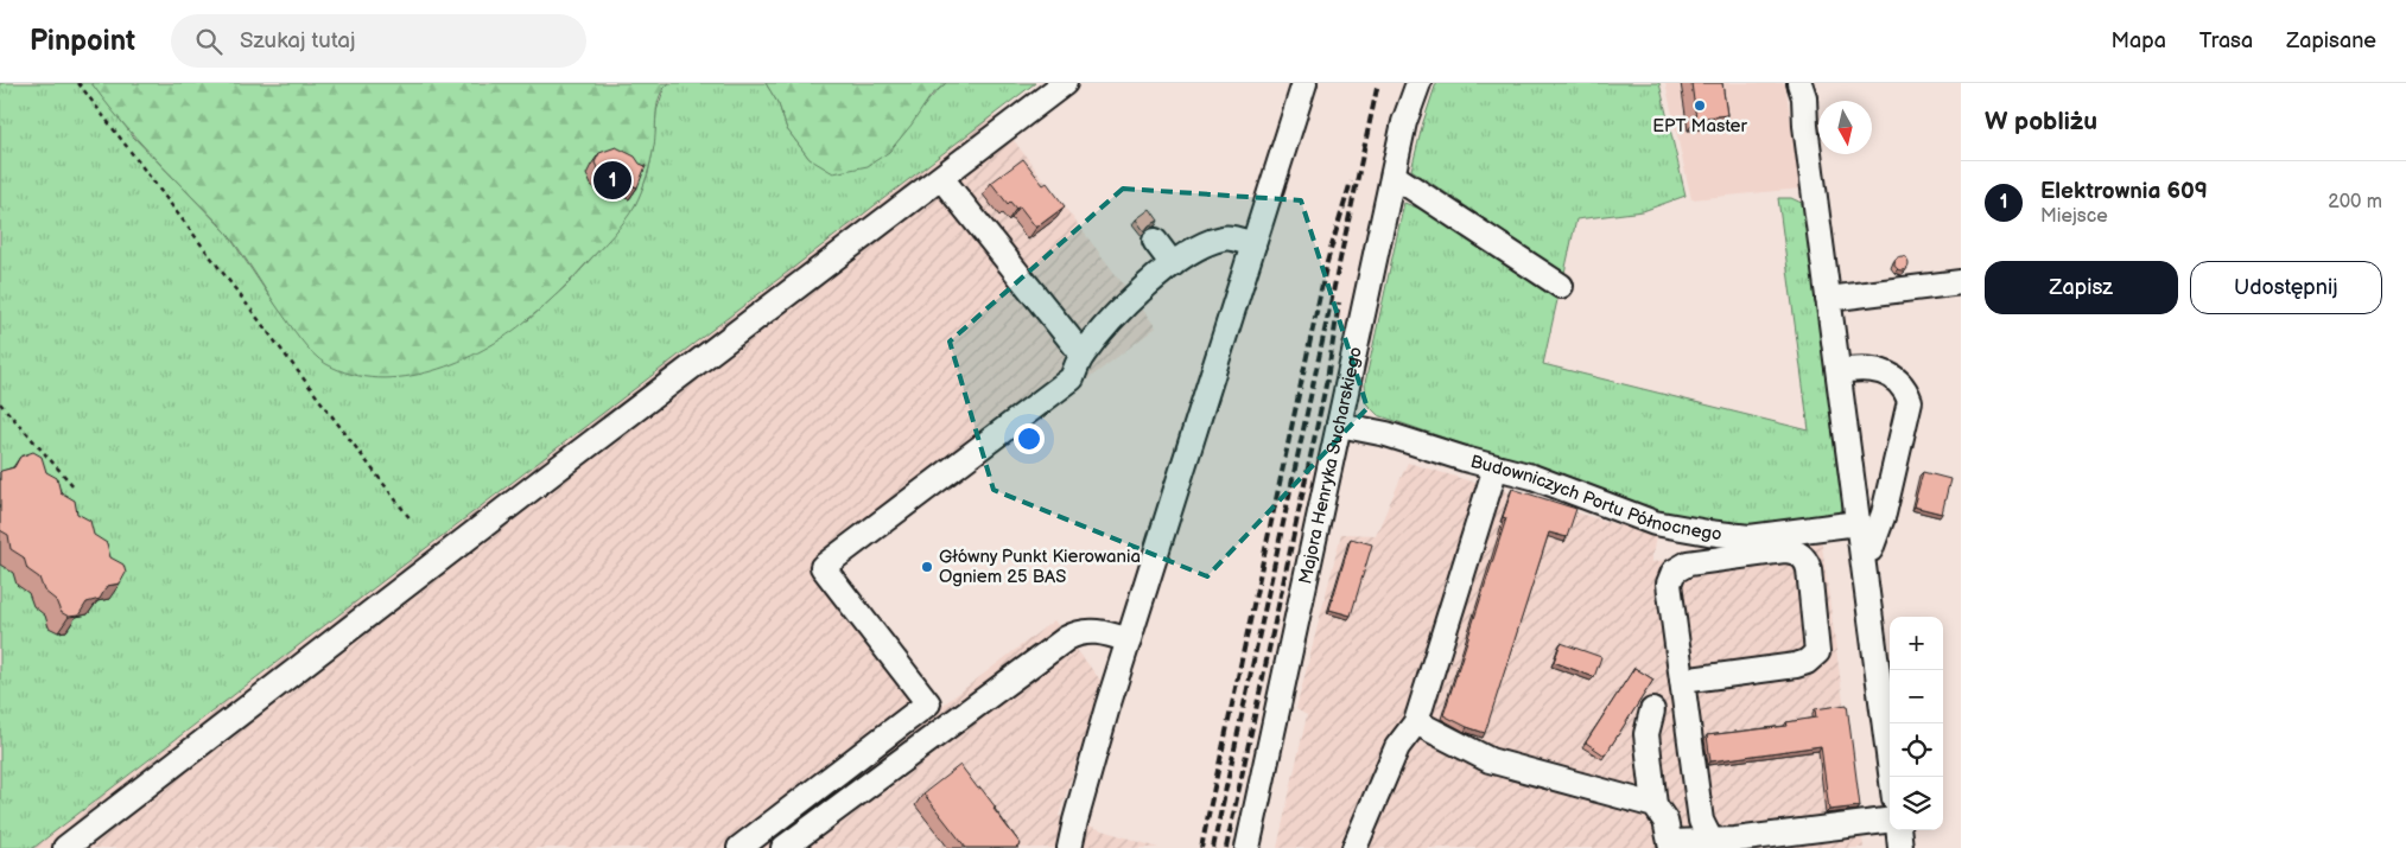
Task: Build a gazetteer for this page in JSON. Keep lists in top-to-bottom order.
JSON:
{
  "streets": {
    "street": ["Majora Henryka Sucharskiego", "Budowniczych Portu Północnego"]
  },
  "crossings": [
    ["Majora Henryka Sucharskiego", "Budowniczych Portu Północnego"]
  ],
  "places": ["EPT Master", "Główny Punkt Kierowania Ogniem 25 BAS"],
  "north": "bottom",
  "page": {
    "header": "Pinpoint",
    "search": "Szukaj tutaj",
    "nav": ["Mapa", "Trasa", "Zapisane"],
    "heading": "W pobliżu",
    "pins": "1",
    "list": [
      {
        "mark": "1",
        "name": "Elektrownia 609",
        "note": "Miejsce",
        "value": "200 m"
      }
    ],
    "buttons": ["Zapisz", "Udostępnij"],
    "map_buttons": ["+", "−"]
  }
}
